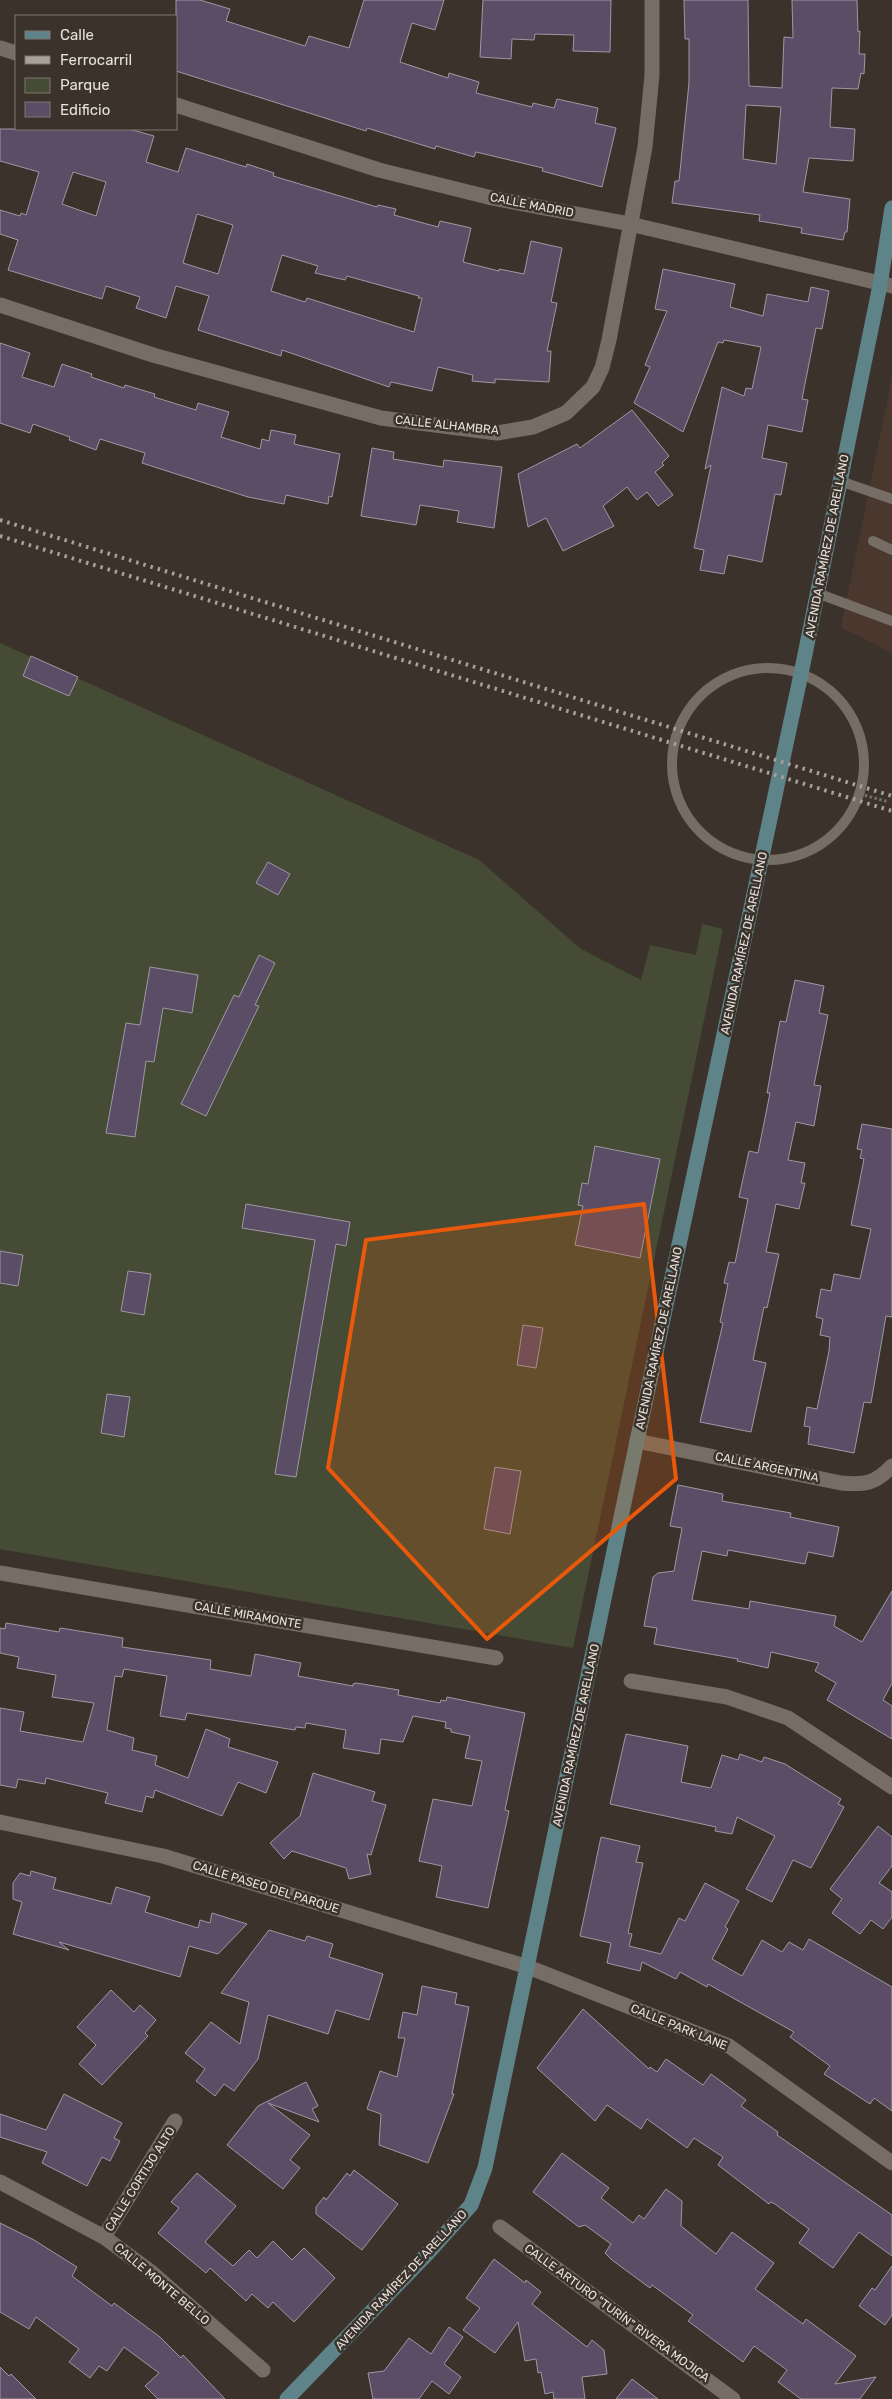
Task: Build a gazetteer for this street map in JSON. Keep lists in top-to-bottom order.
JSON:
{
  "streets": {
    "street": [
      "CALLE MADRID",
      "CALLE ALHAMBRA",
      "AVENIDA RAMÍREZ DE ARELLANO",
      "CALLE ARGENTINA",
      "CALLE MIRAMONTE",
      "CALLE PASEO DEL PARQUE",
      "CALLE PARK LANE",
      "CALLE CORTIJO ALTO",
      "CALLE MONTE BELLO",
      "CALLE ARTURO \"TURÍN\" RIVERA MOJICA"
    ]
  },
  "crossings": [
    ["CALLE MADRID", "CALLE ALHAMBRA"],
    ["CALLE MADRID", "AVENIDA RAMÍREZ DE ARELLANO"],
    ["AVENIDA RAMÍREZ DE ARELLANO", "CALLE ARGENTINA"],
    ["AVENIDA RAMÍREZ DE ARELLANO", "CALLE PASEO DEL PARQUE"],
    ["AVENIDA RAMÍREZ DE ARELLANO", "CALLE PARK LANE"],
    ["CALLE PASEO DEL PARQUE", "CALLE PARK LANE"],
    ["CALLE CORTIJO ALTO", "CALLE MONTE BELLO"]
  ],
  "legend": [
    "Calle",
    "Ferrocarril",
    "Parque",
    "Edificio"
  ]
}
